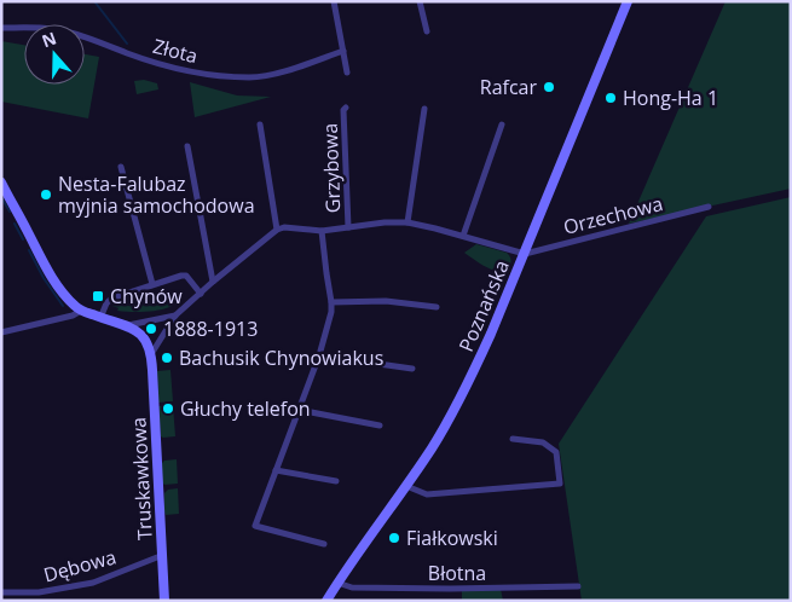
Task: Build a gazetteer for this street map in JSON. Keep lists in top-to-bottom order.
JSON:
{
  "streets": {
    "street": [
      "Złota",
      "Grzybowa",
      "Orzechowa",
      "Poznańska",
      "Truskawkowa",
      "Dębowa",
      "Błotna"
    ]
  },
  "crossings": [
    ["Grzybowa", "Orzechowa"],
    ["Grzybowa", "Poznańska"],
    ["Orzechowa", "Poznańska"],
    ["Poznańska", "Błotna"],
    ["Truskawkowa", "Dębowa"]
  ],
  "places": {
    "other": [
      "Rafcar",
      "Hong-Ha 1",
      "Nesta-Falubaz myjnia samochodowa",
      "1888-1913",
      "Bachusik Chynowiakus",
      "Głuchy telefon",
      "Fiałkowski"
    ],
    "transit": ["Chynów"]
  },
  "north": "top"
}
